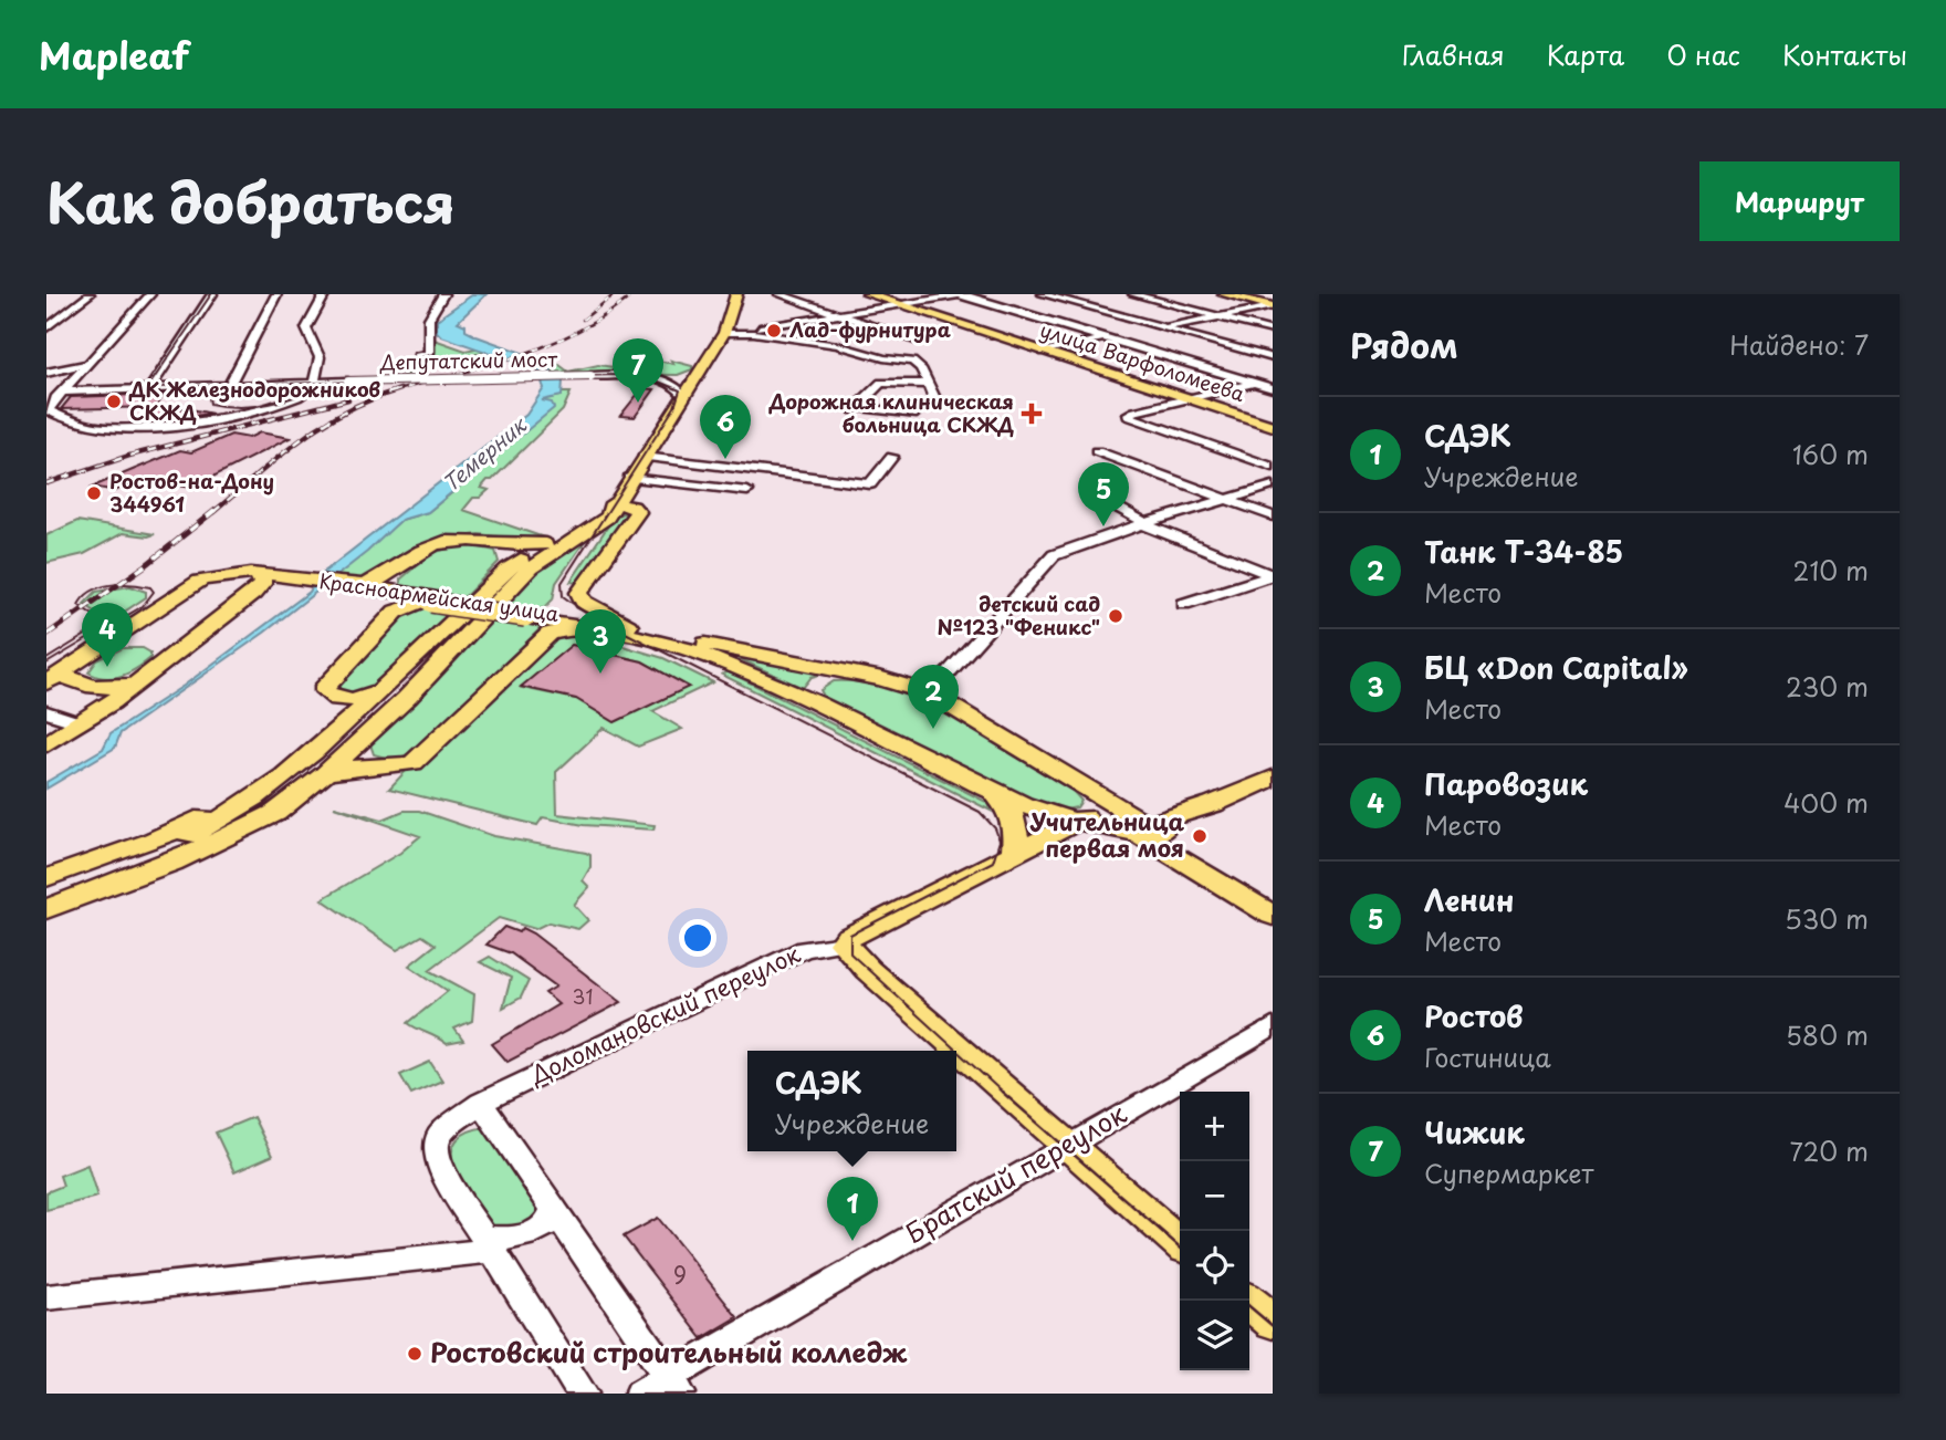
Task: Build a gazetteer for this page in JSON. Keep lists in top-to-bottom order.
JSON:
{
  "streets": {
    "main road": ["улица Варфоломеева", "Красноармейская улица", "Доломановский переулок"],
    "street": ["Депутатский мост", "Братский переулок"]
  },
  "crossings": [
    ["Красноармейская улица", "Доломановский переулок"]
  ],
  "water": ["Темерник"],
  "places": {
    "other": [
      "Лад-фурнитура",
      "ДК Железнодорожников СКЖД",
      "Ростов-на-Дону 344961",
      "детский сад №123 \"Феникс\"",
      "Учительница первая моя",
      "Ростовский строительный колледж"
    ],
    "health": ["Дорожная клиническая больница СКЖД"]
  },
  "house_numbers": ["31", "9"],
  "page": {
    "header": "Mapleaf",
    "nav": [
      "Главная",
      "Карта",
      "О нас",
      "Контакты"
    ],
    "title": "Как добраться",
    "buttons": "Маршрут",
    "heading": ["Рядом", "Найдено: 7"],
    "pins": [
      "7",
      "6",
      "5",
      "4",
      "3",
      "2",
      "1"
    ],
    "list": [
      {
        "mark": "1",
        "name": "СДЭК",
        "note": "Учреждение",
        "value": "160 m"
      },
      {
        "mark": "2",
        "name": "Танк Т-34-85",
        "note": "Место",
        "value": "210 m"
      },
      {
        "mark": "3",
        "name": "БЦ «Don Capital»",
        "note": "Место",
        "value": "230 m"
      },
      {
        "mark": "4",
        "name": "Паровозик",
        "note": "Место",
        "value": "400 m"
      },
      {
        "mark": "5",
        "name": "Ленин",
        "note": "Место",
        "value": "530 m"
      },
      {
        "mark": "6",
        "name": "Ростов",
        "note": "Гостиница",
        "value": "580 m"
      },
      {
        "mark": "7",
        "name": "Чижик",
        "note": "Супермаркет",
        "value": "720 m"
      }
    ],
    "popup": ["СДЭК", "Учреждение"],
    "map_buttons": ["+", "−"]
  }
}
